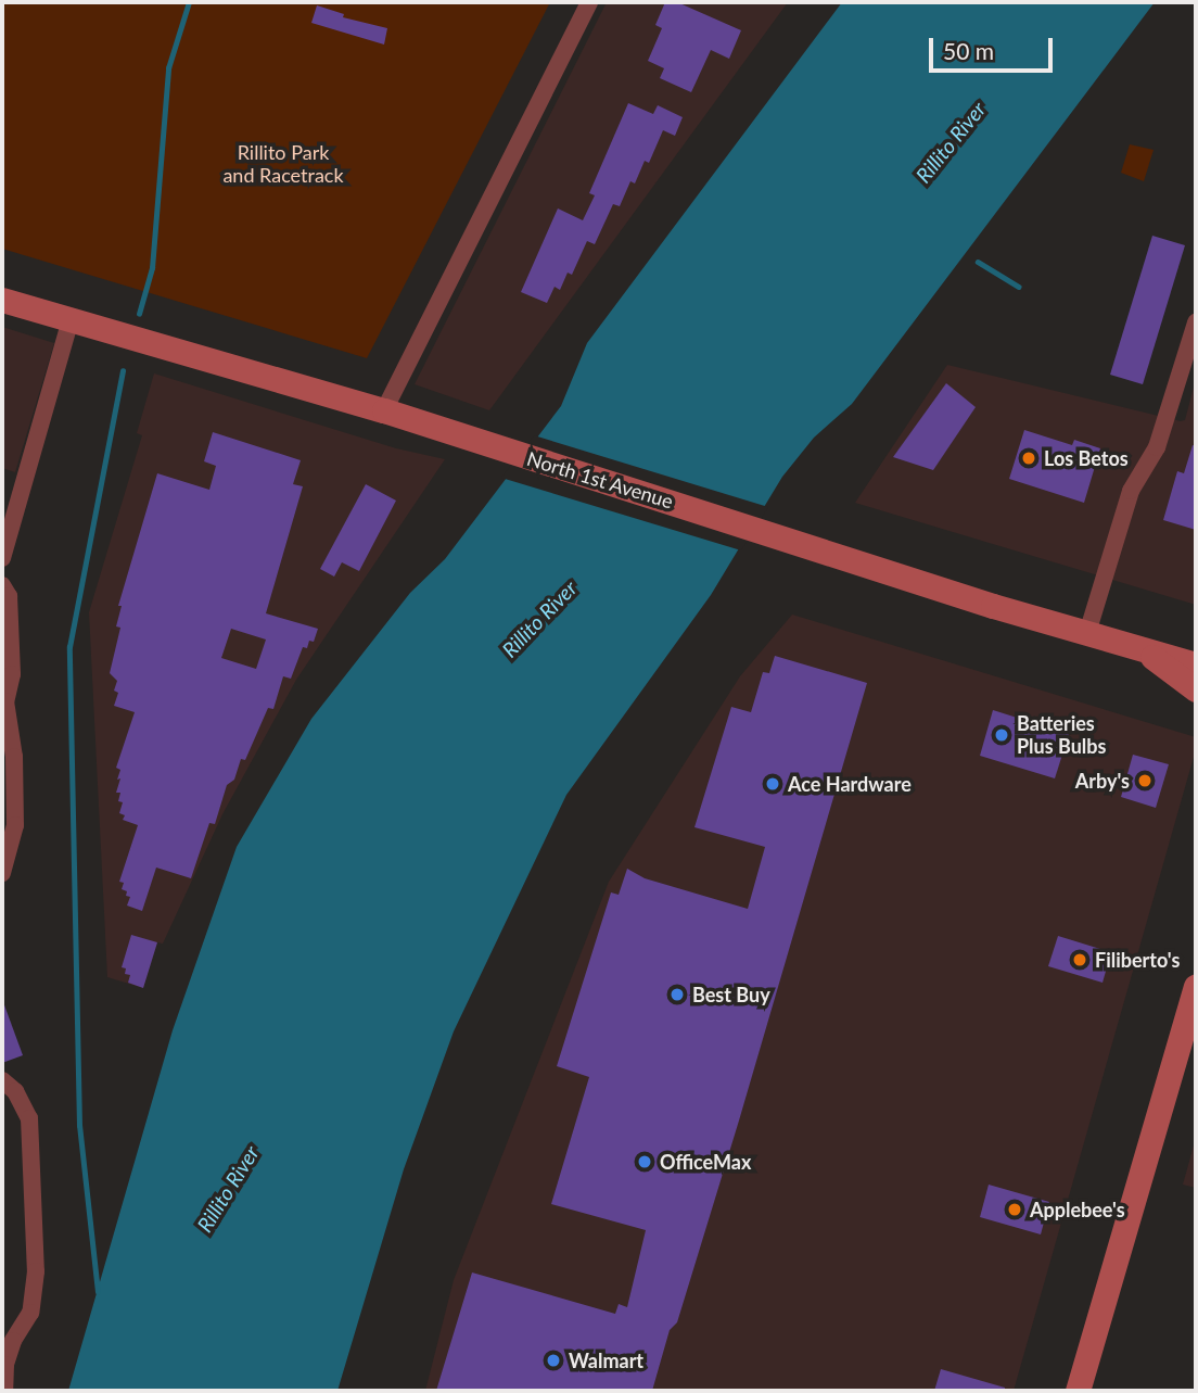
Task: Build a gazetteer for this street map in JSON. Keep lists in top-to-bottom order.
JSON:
{
  "streets": {
    "main road": ["North 1st Avenue"]
  },
  "water": ["Rillito River"],
  "parks": ["Rillito Park and Racetrack"],
  "places": [
    "Los Betos",
    "Batteries Plus Bulbs",
    "Arby's",
    "Ace Hardware",
    "Filiberto's",
    "Best Buy",
    "OfficeMax",
    "Applebee's",
    "Walmart"
  ],
  "scale_bar": "50 m"
}
